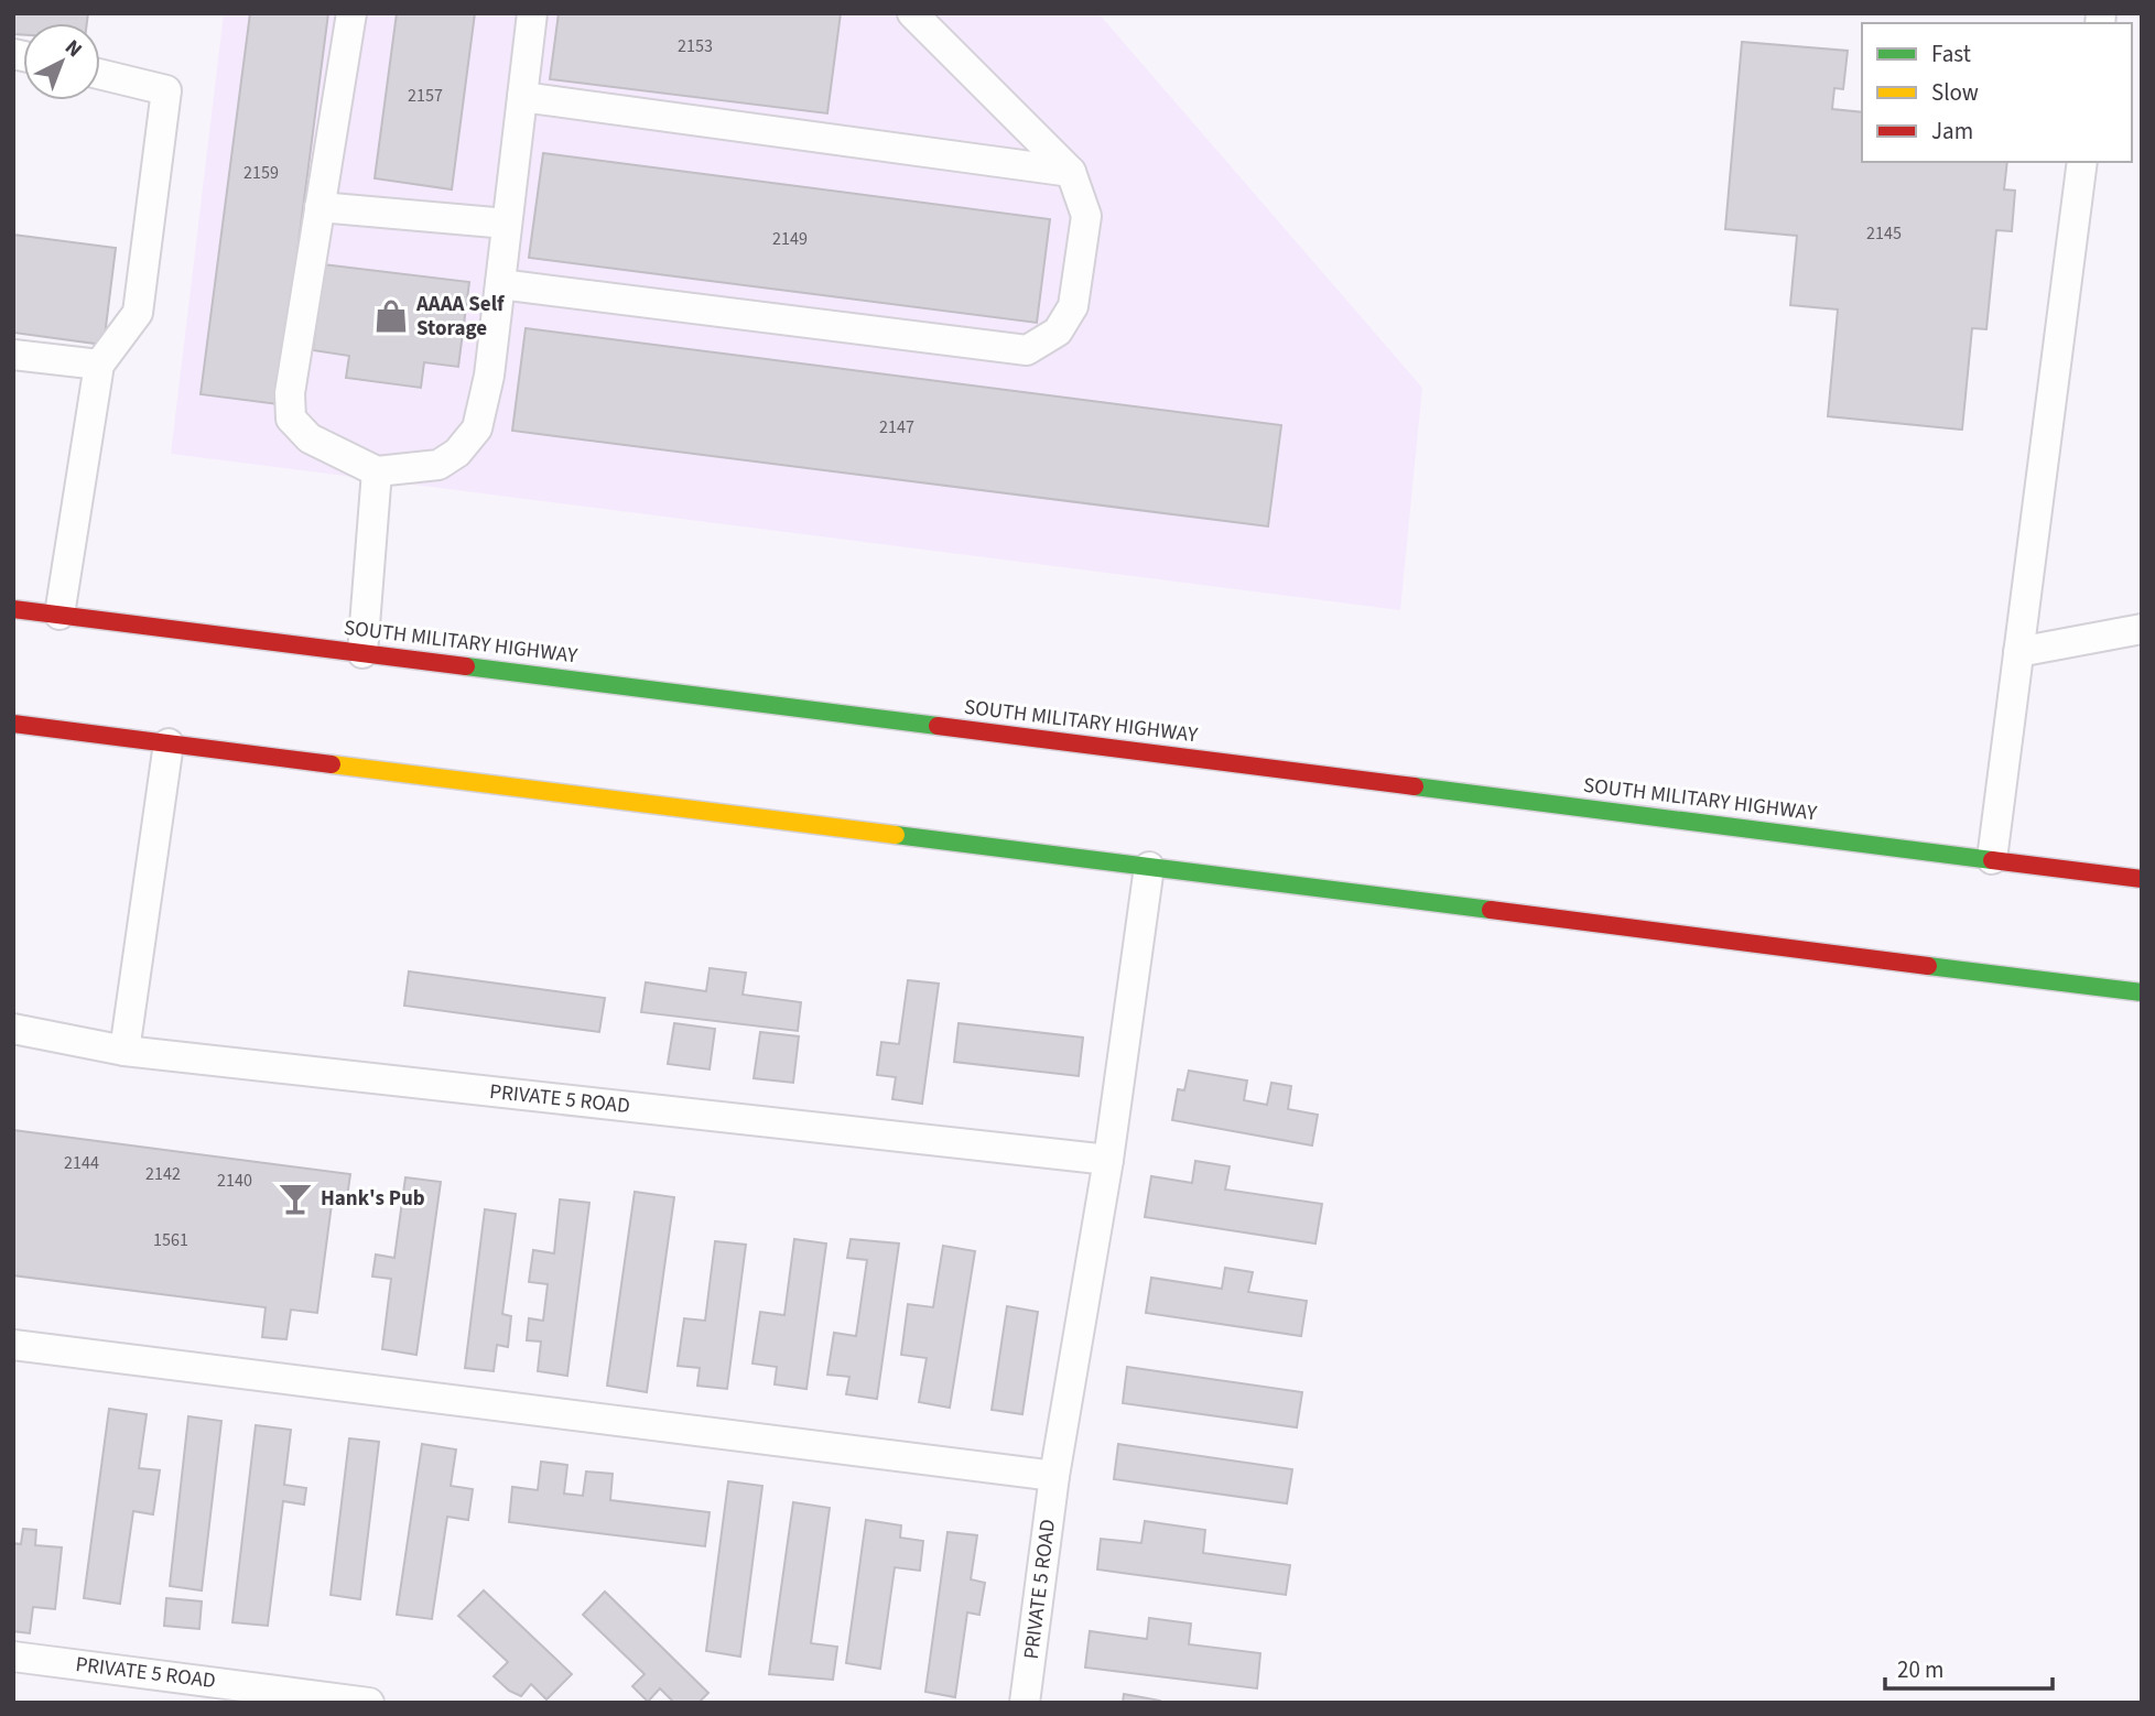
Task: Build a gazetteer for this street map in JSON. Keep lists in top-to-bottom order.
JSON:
{
  "streets": {
    "main road": ["SOUTH MILITARY HIGHWAY"],
    "lane": ["PRIVATE 5 ROAD"]
  },
  "places": {
    "shop": ["AAAA Self Storage"],
    "bar": ["Hank's Pub"]
  },
  "house_numbers": [
    "2153",
    "2157",
    "2159",
    "2145",
    "2149",
    "2147",
    "2144",
    "2142",
    "2140",
    "1561"
  ],
  "legend": ["Fast", "Slow", "Jam"],
  "scale_bar": "20 m",
  "north": "top right"
}
